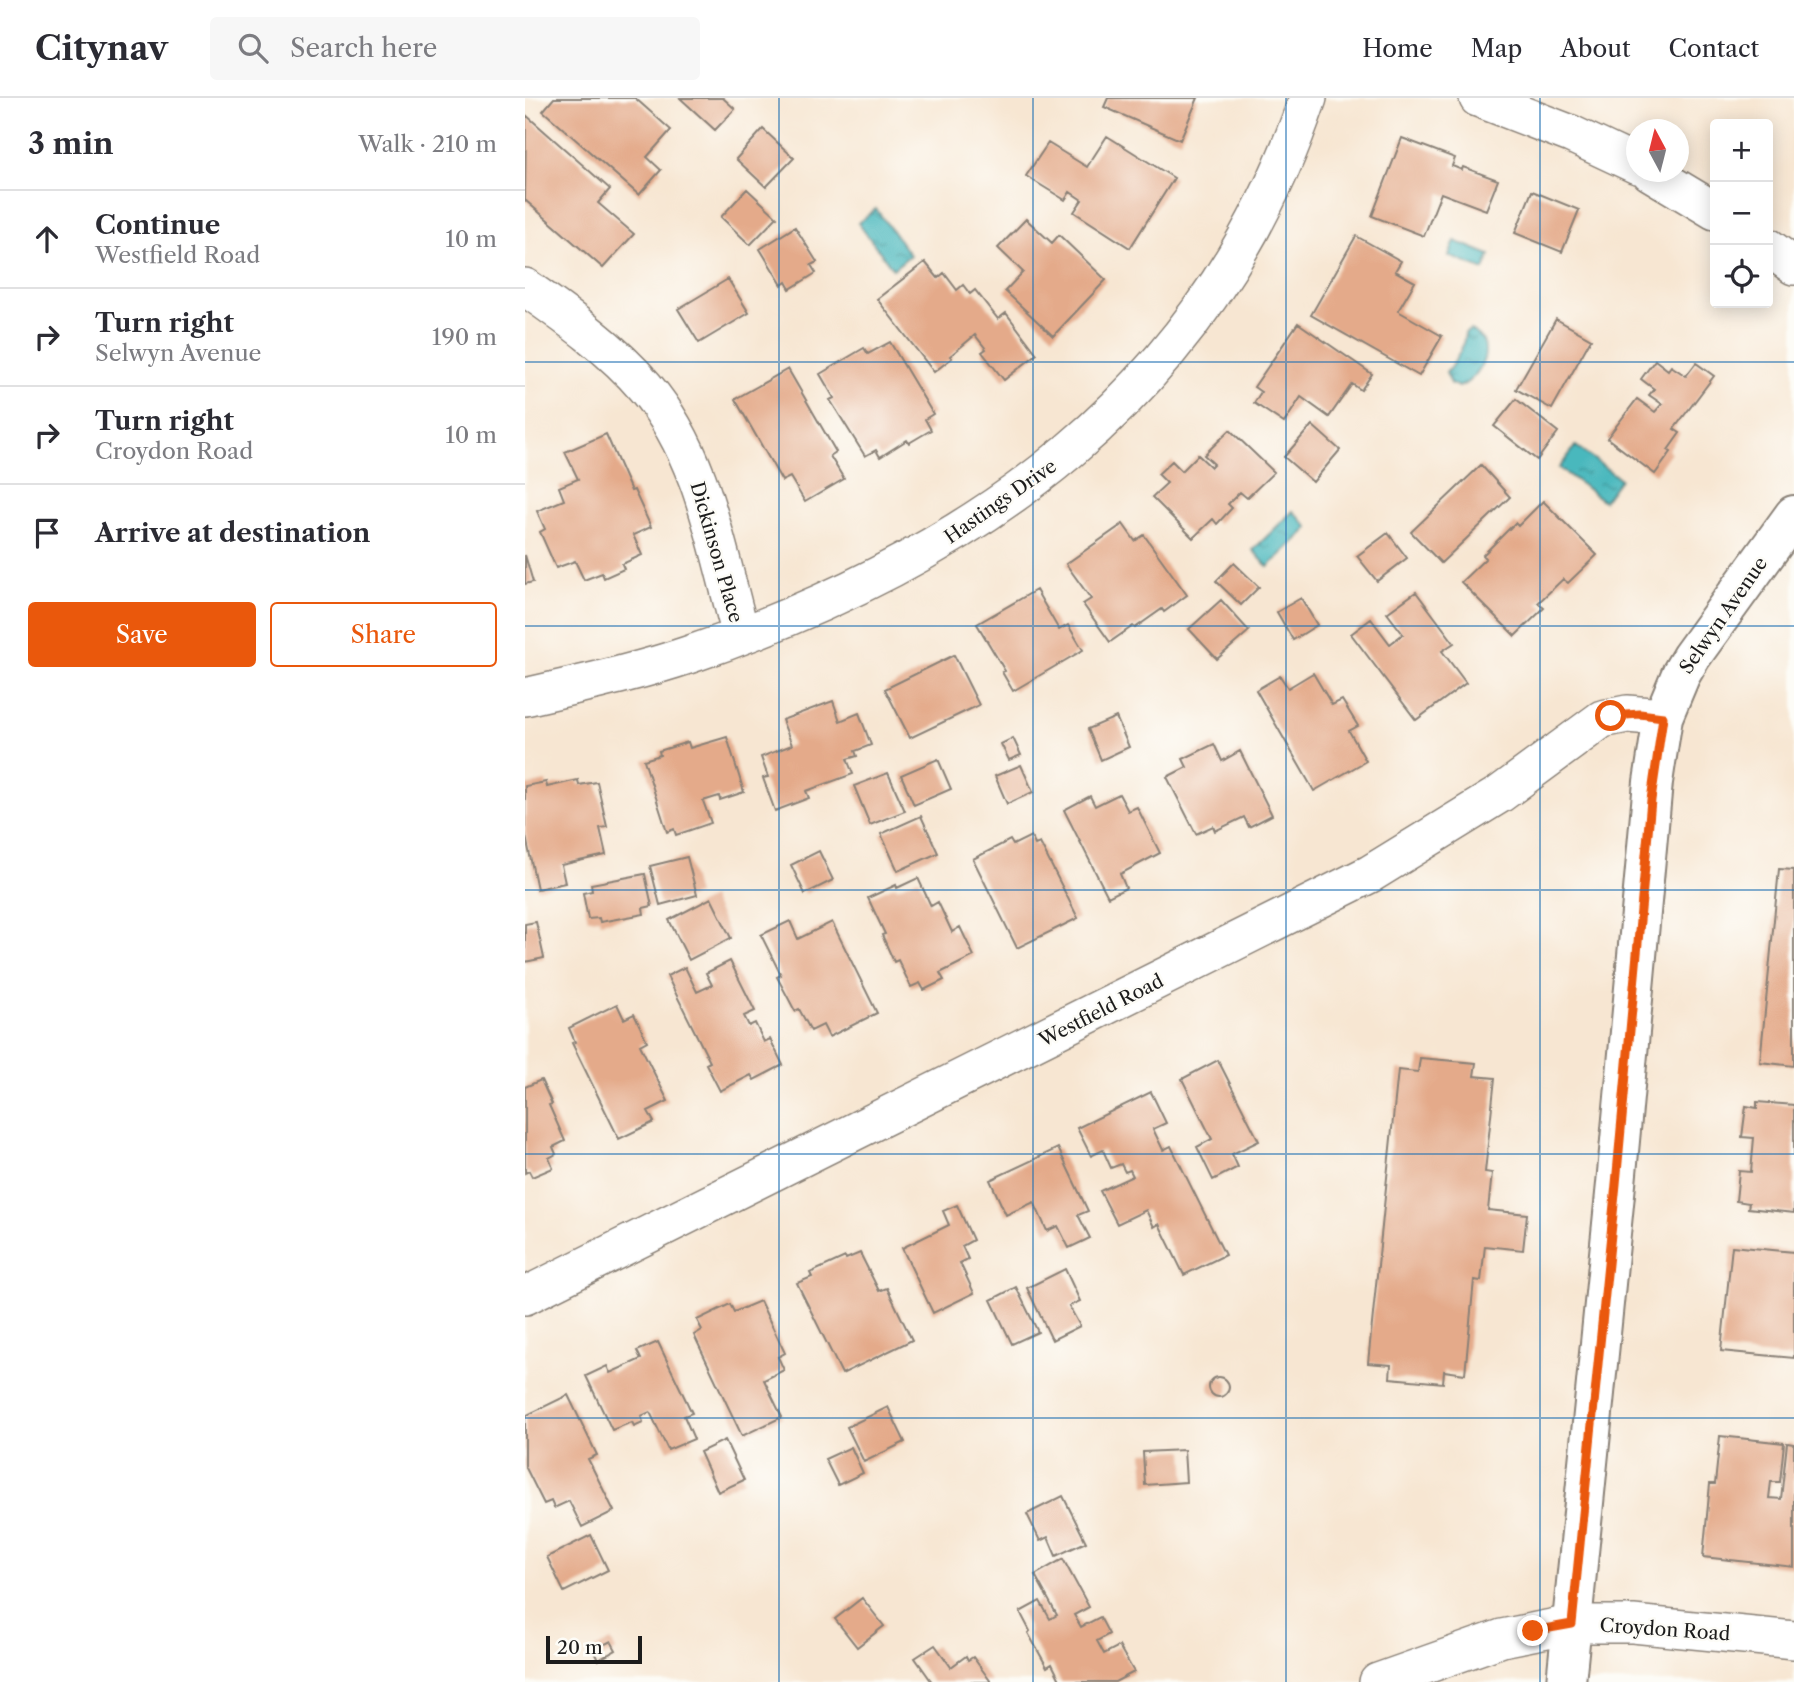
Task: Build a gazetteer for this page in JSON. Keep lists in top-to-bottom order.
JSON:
{
  "streets": {
    "street": [
      "Hastings Drive",
      "Dickinson Place",
      "Selwyn Avenue",
      "Westfield Road",
      "Croydon Road"
    ]
  },
  "crossings": [
    ["Hastings Drive", "Dickinson Place"],
    ["Selwyn Avenue", "Westfield Road"],
    ["Selwyn Avenue", "Croydon Road"]
  ],
  "scale_bar": "20 m",
  "north": "top",
  "page": {
    "header": "Citynav",
    "search": "Search here",
    "nav": [
      "Home",
      "Map",
      "About",
      "Contact"
    ],
    "heading": ["3 min", "Walk · 210 m"],
    "map_buttons": ["+", "−"],
    "list": [
      ["Continue", "Westfield Road", "10 m"],
      ["Turn right", "Selwyn Avenue", "190 m"],
      ["Turn right", "Croydon Road", "10 m"],
      "Arrive at destination"
    ],
    "buttons": ["Save", "Share"],
    "scale": "20 m"
  }
}
